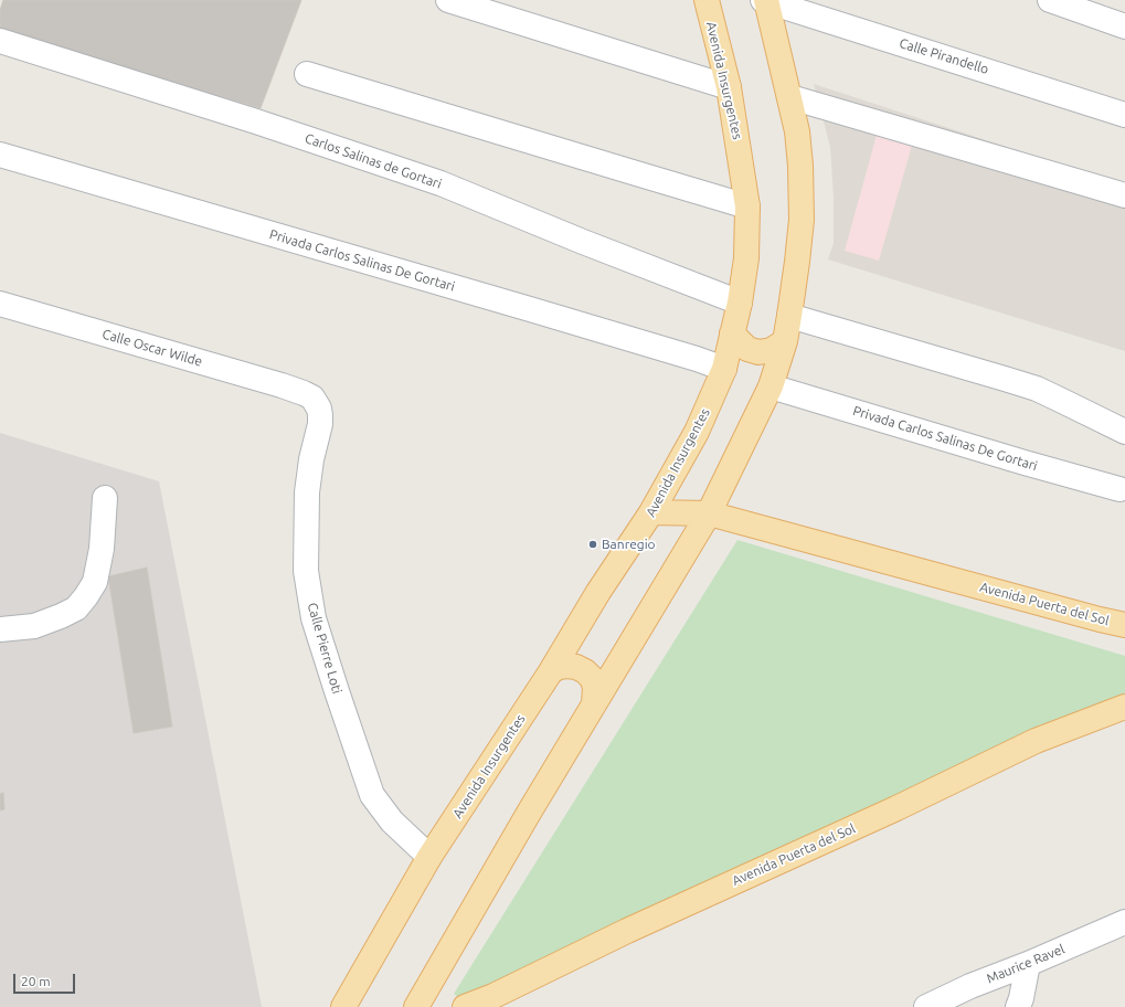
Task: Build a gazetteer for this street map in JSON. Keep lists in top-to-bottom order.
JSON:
{
  "streets": {
    "main road": ["Avenida Insurgentes", "Avenida Puerta del Sol"],
    "street": [
      "Calle Pirandello",
      "Carlos Salinas de Gortari",
      "Privada Carlos Salinas De Gortari",
      "Calle Oscar Wilde",
      "Calle Pierre Loti",
      "Maurice Ravel"
    ]
  },
  "crossings": [
    ["Avenida Insurgentes", "Carlos Salinas de Gortari"],
    ["Avenida Insurgentes", "Privada Carlos Salinas De Gortari"],
    ["Avenida Insurgentes", "Avenida Puerta del Sol"],
    ["Avenida Insurgentes", "Calle Pierre Loti"],
    ["Calle Oscar Wilde", "Calle Pierre Loti"]
  ],
  "places": ["Banregio"],
  "scale_bar": "20 m"
}
